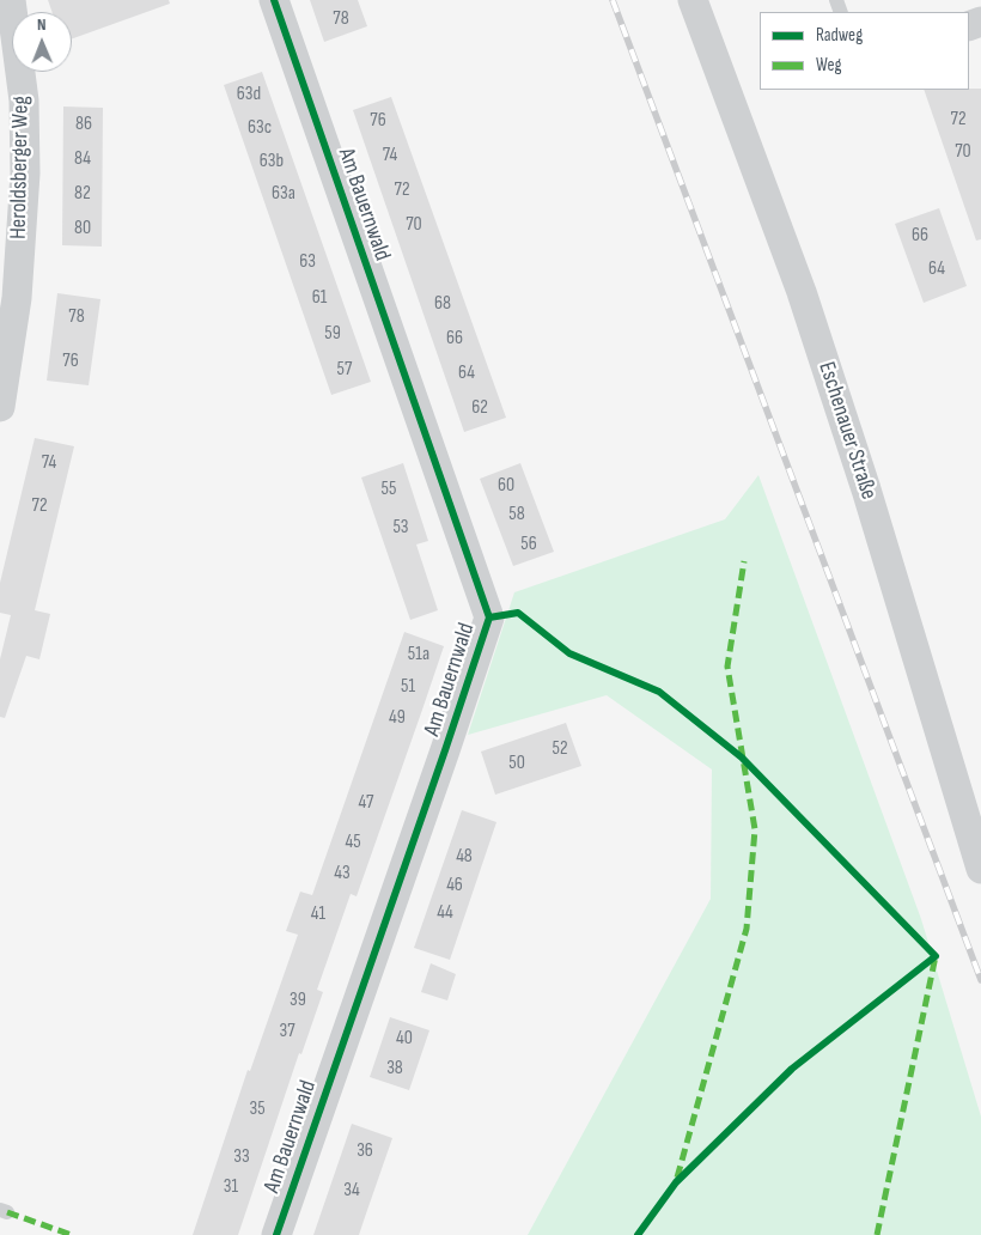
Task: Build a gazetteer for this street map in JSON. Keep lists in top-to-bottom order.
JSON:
{
  "streets": {
    "street": ["Heroldsberger Weg", "Am Bauernwald", "Eschenauer Straße"]
  },
  "house_numbers": [
    "78",
    "63d",
    "72",
    "76",
    "86",
    "63c",
    "70",
    "74",
    "84",
    "63b",
    "72",
    "82",
    "63a",
    "70",
    "80",
    "66",
    "63",
    "64",
    "61",
    "68",
    "78",
    "59",
    "66",
    "76",
    "57",
    "64",
    "62",
    "74",
    "60",
    "55",
    "72",
    "58",
    "53",
    "56",
    "51a",
    "51",
    "49",
    "52",
    "50",
    "47",
    "45",
    "48",
    "43",
    "46",
    "44",
    "41",
    "39",
    "37",
    "40",
    "38",
    "35",
    "36",
    "33",
    "31",
    "34"
  ],
  "legend": ["Radweg", "Weg"],
  "north": "top"
}
